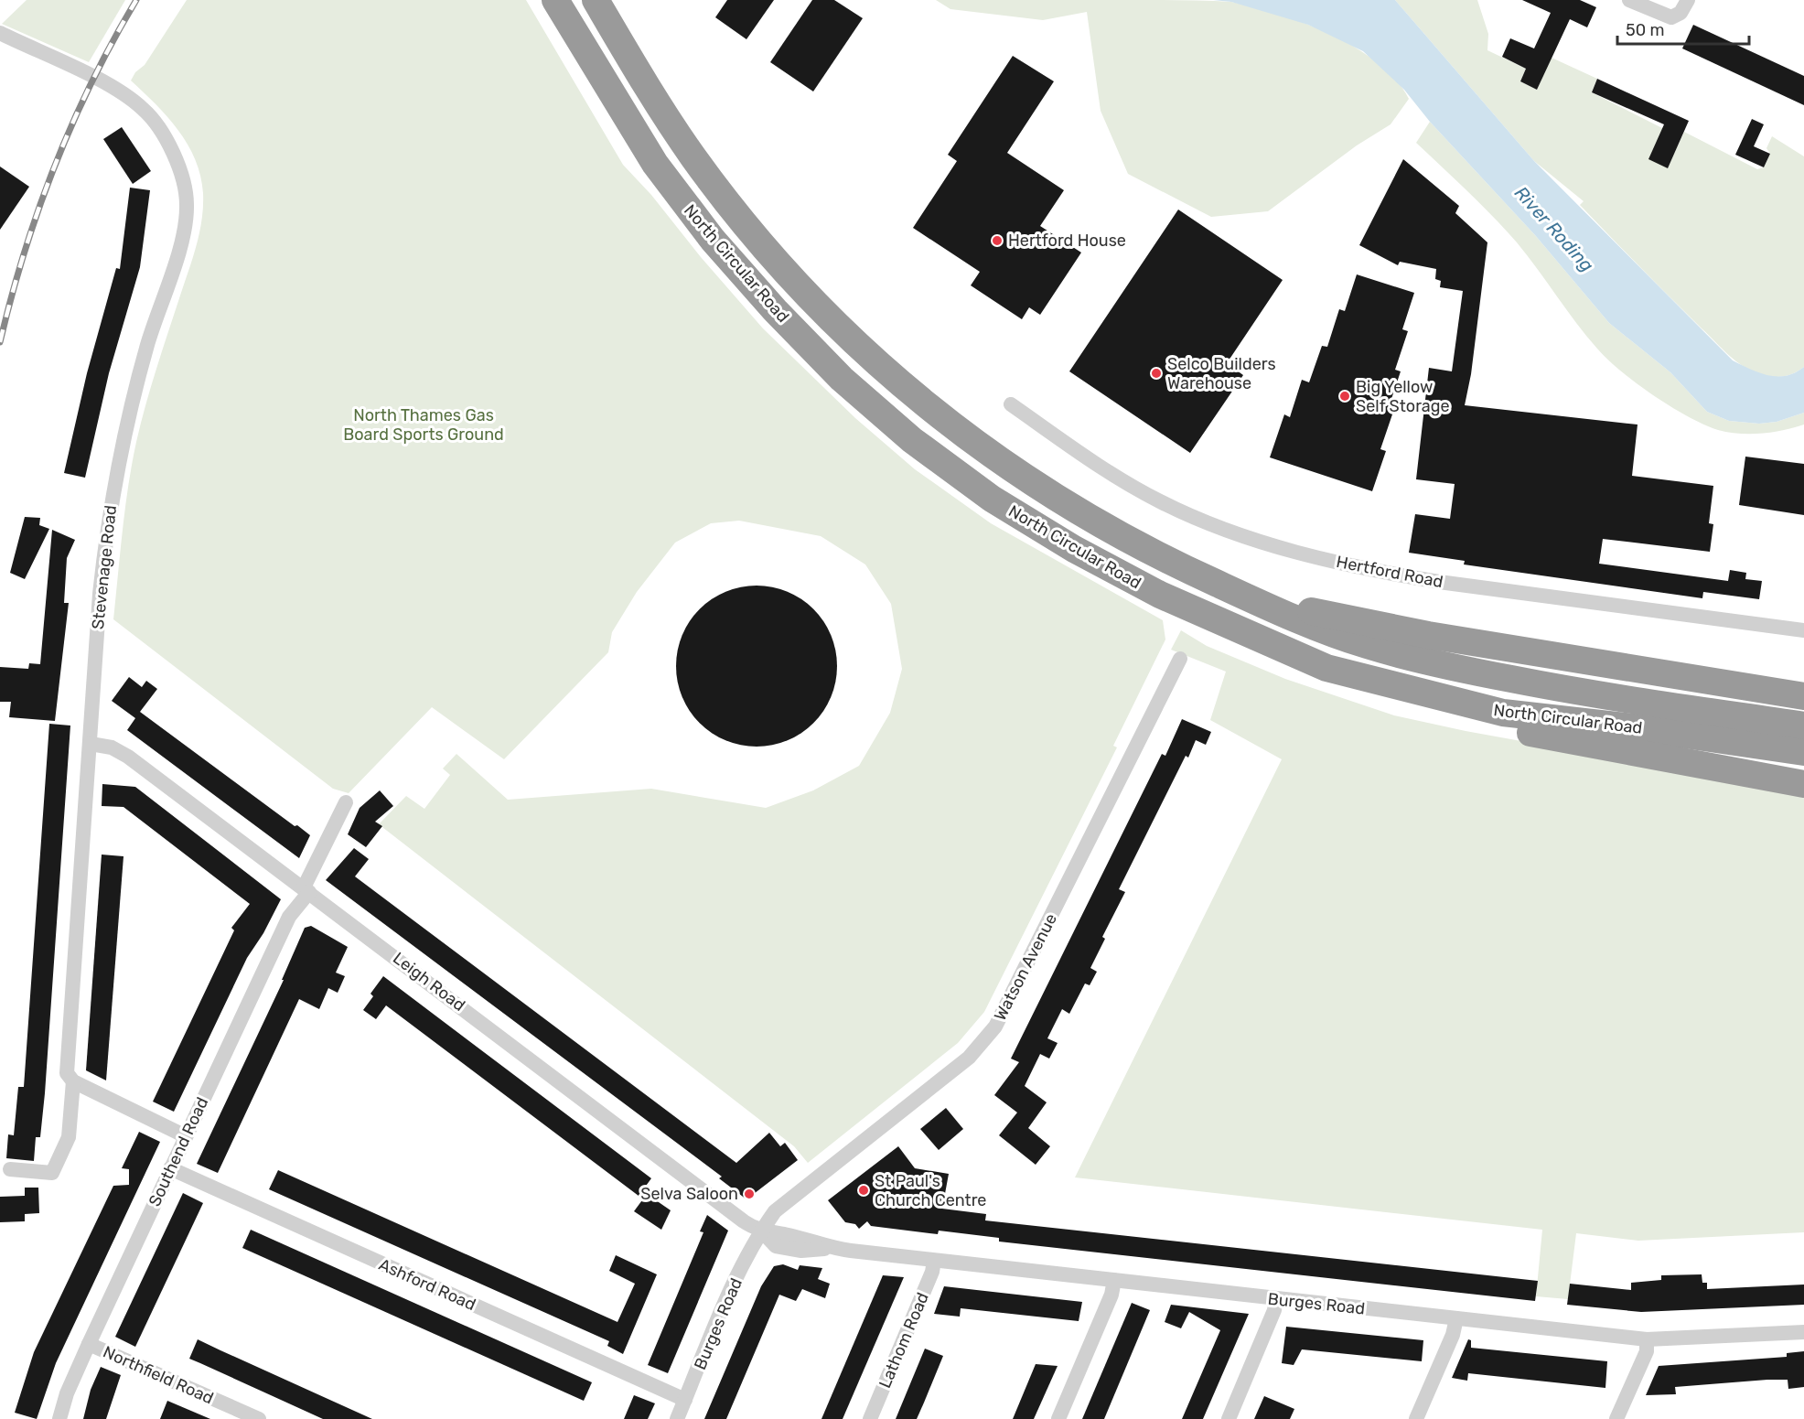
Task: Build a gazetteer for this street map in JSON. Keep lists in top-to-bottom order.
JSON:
{
  "streets": {
    "highway": ["North Circular Road"],
    "street": [
      "Stevenage Road",
      "Hertford Road",
      "Watson Avenue",
      "Leigh Road",
      "Southend Road",
      "Ashford Road",
      "Burges Road",
      "Lathom Road",
      "Northfield Road"
    ]
  },
  "crossings": [
    ["Stevenage Road", "Leigh Road"],
    ["Watson Avenue", "Leigh Road"],
    ["Watson Avenue", "Burges Road"],
    ["Leigh Road", "Southend Road"],
    ["Leigh Road", "Burges Road"],
    ["Southend Road", "Ashford Road"],
    ["Southend Road", "Northfield Road"],
    ["Ashford Road", "Burges Road"],
    ["Burges Road", "Lathom Road"]
  ],
  "water": ["River Roding"],
  "parks": ["North Thames Gas Board Sports Ground"],
  "places": [
    "Hertford House",
    "Selco Builders Warehouse",
    "Big Yellow Self Storage",
    "St Paul's Church Centre",
    "Selva Saloon"
  ],
  "scale_bar": "50 m"
}
